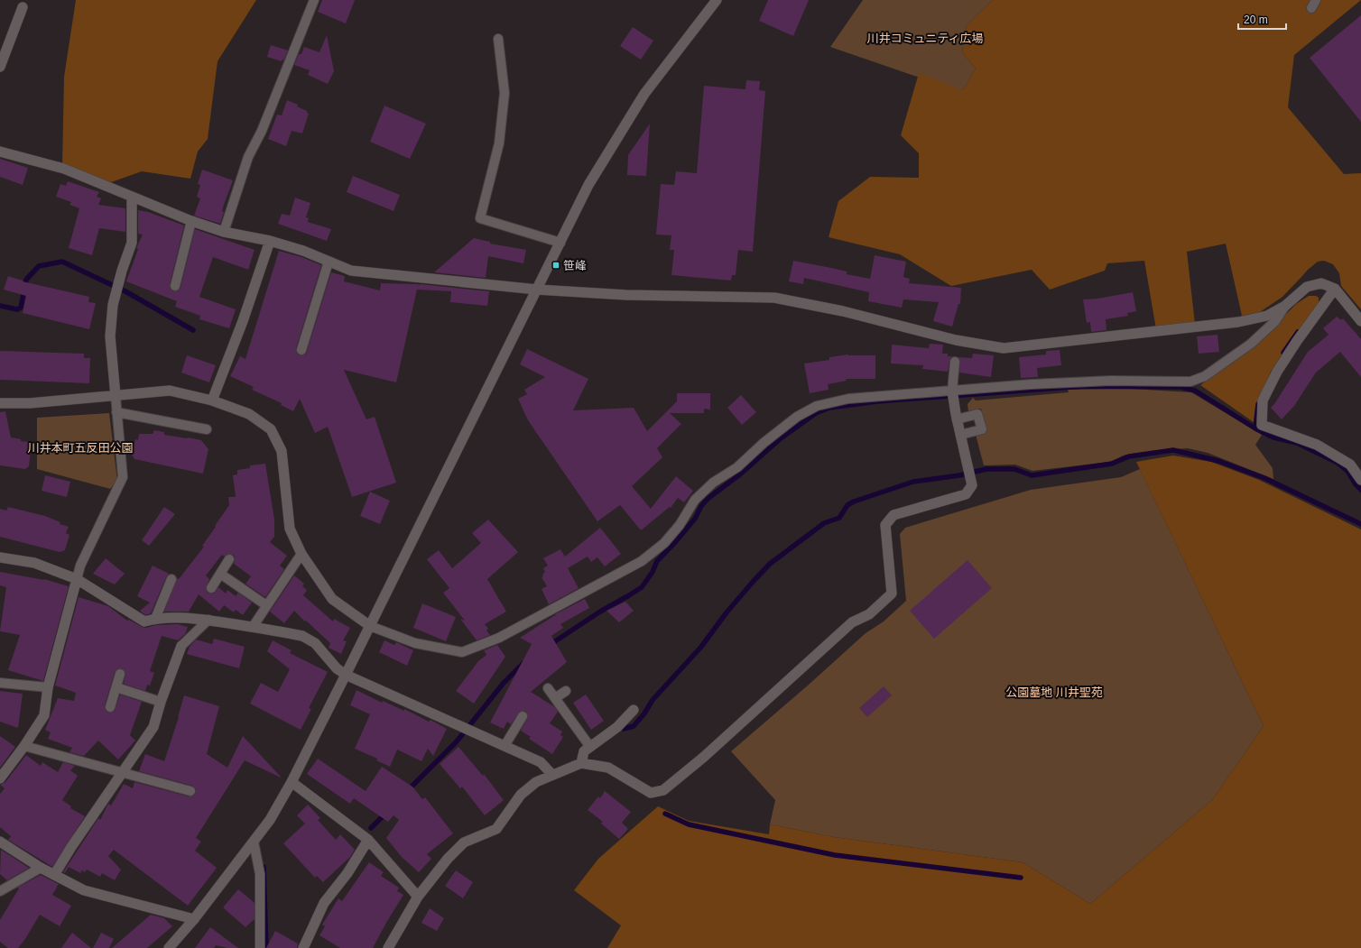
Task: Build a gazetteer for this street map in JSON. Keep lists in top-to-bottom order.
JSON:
{
  "parks": ["川井コミュニティ広場", "川井本町五反田公園", "公園墓地 川井聖苑"],
  "places": {
    "transit": ["笹峰"]
  },
  "scale_bar": "20 m"
}
